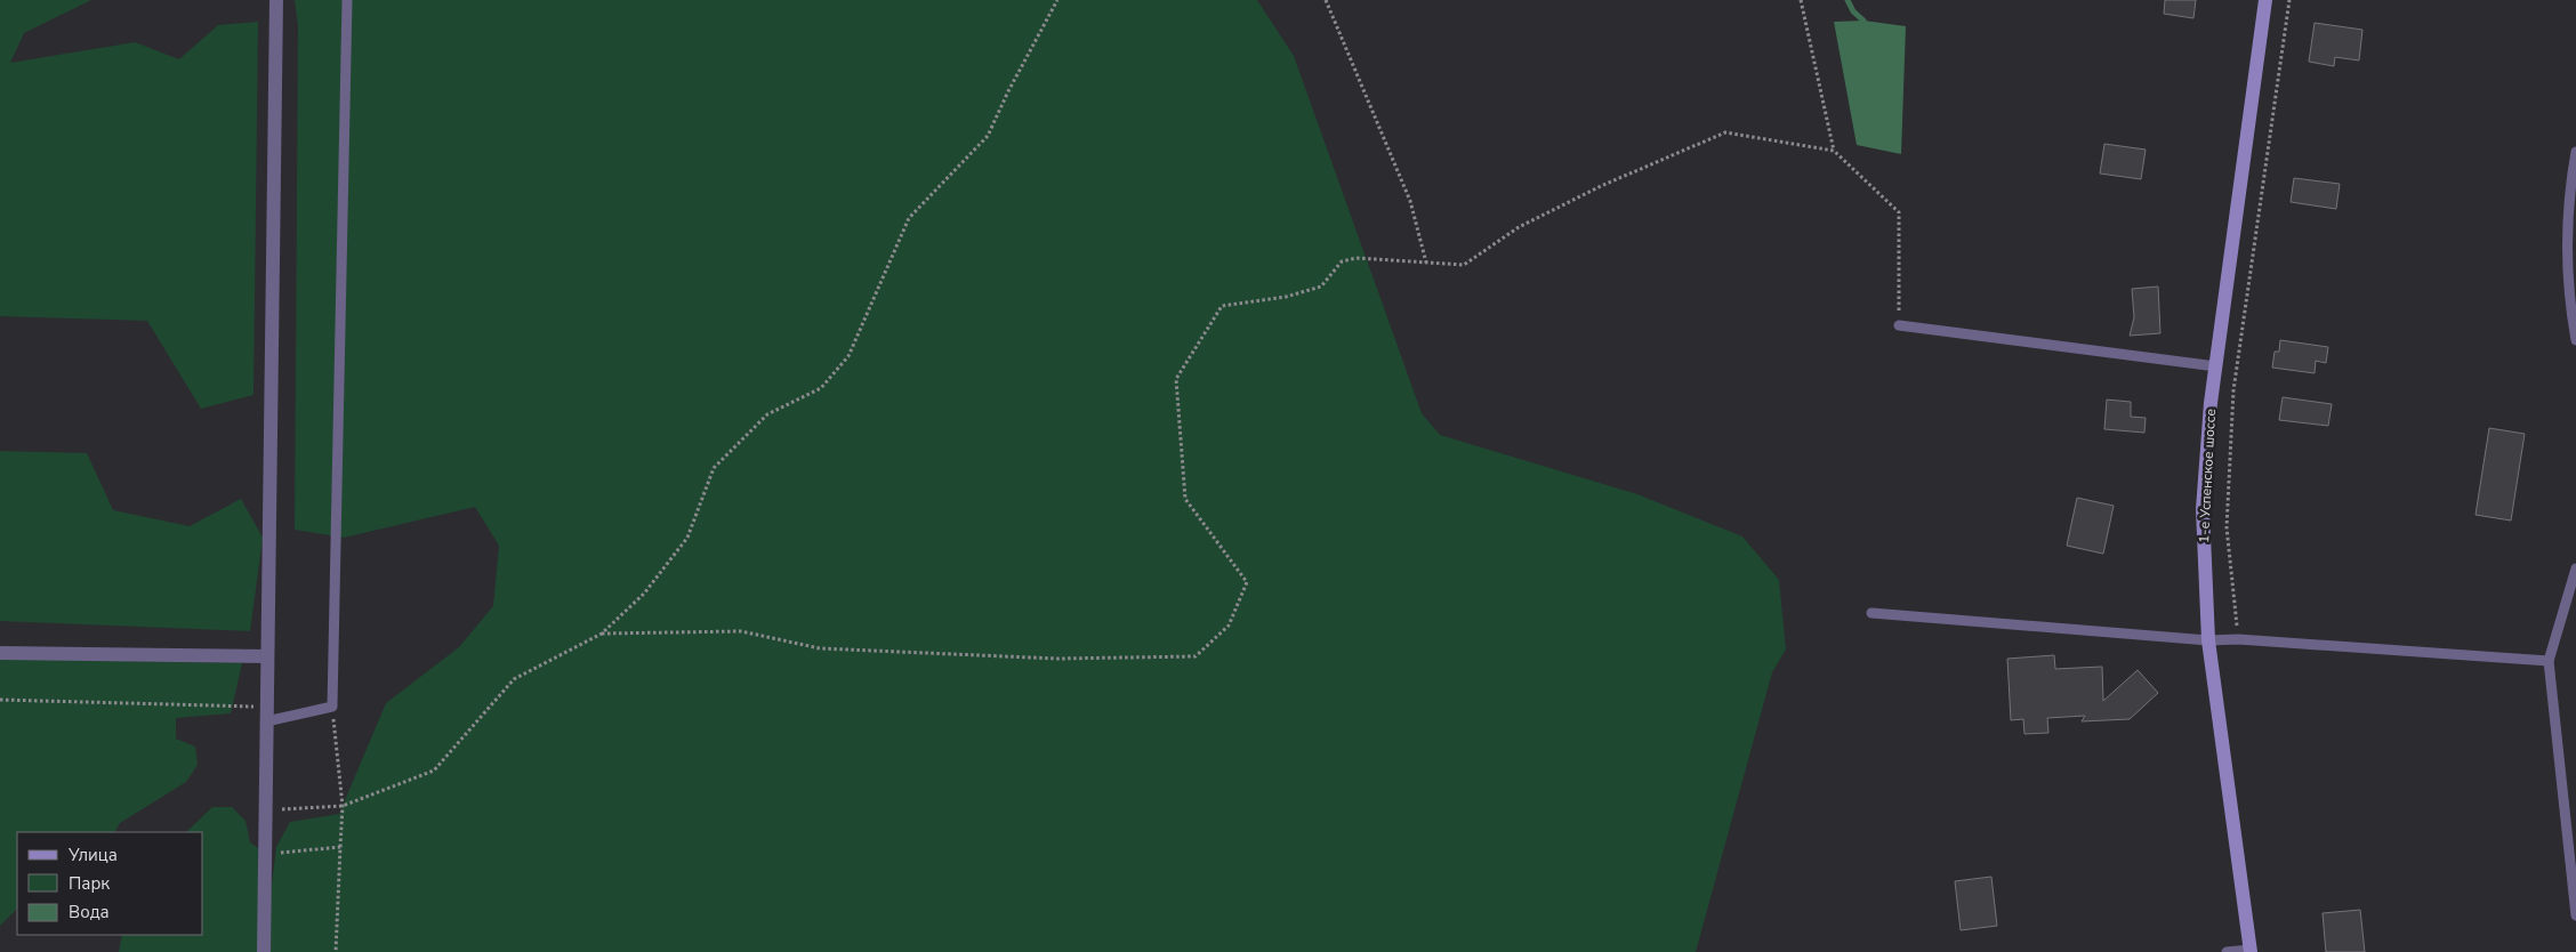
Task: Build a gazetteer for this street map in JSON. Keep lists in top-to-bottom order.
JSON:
{
  "streets": {
    "main road": ["1-е Успенское шоссе"]
  },
  "legend": ["Улица", "Парк", "Вода"]
}
